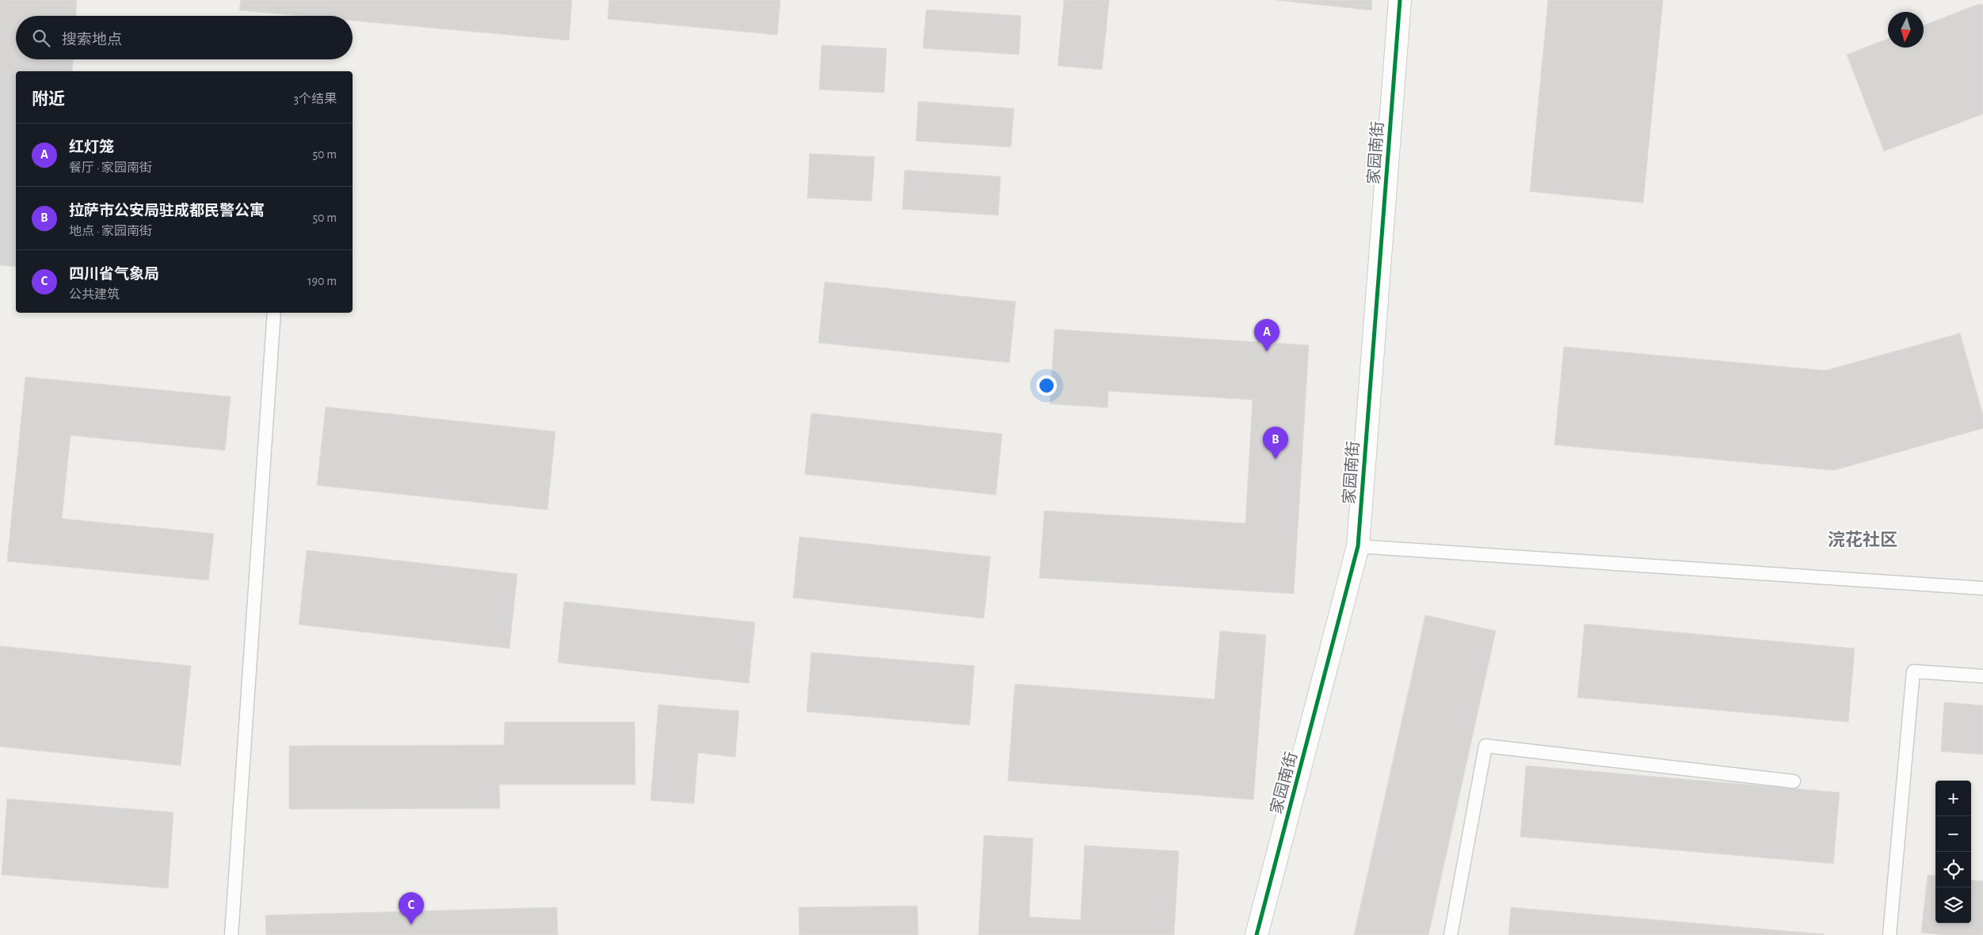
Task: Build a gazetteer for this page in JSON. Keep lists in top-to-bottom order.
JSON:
{
  "streets": {
    "street": ["家园南街"]
  },
  "districts": ["浣花社区"],
  "north": "bottom",
  "page": {
    "search": "搜索地点",
    "heading": ["附近", "3个结果"],
    "list": [
      {
        "mark": "A",
        "name": "红灯笼",
        "note": "餐厅 · 家园南街",
        "value": "50 m"
      },
      {
        "mark": "B",
        "name": "拉萨市公安局驻成都民警公寓",
        "note": "地点 · 家园南街",
        "value": "50 m"
      },
      {
        "mark": "C",
        "name": "四川省气象局",
        "note": "公共建筑",
        "value": "190 m"
      }
    ],
    "pins": ["A", "B", "C"],
    "map_buttons": ["+", "−"]
  }
}
